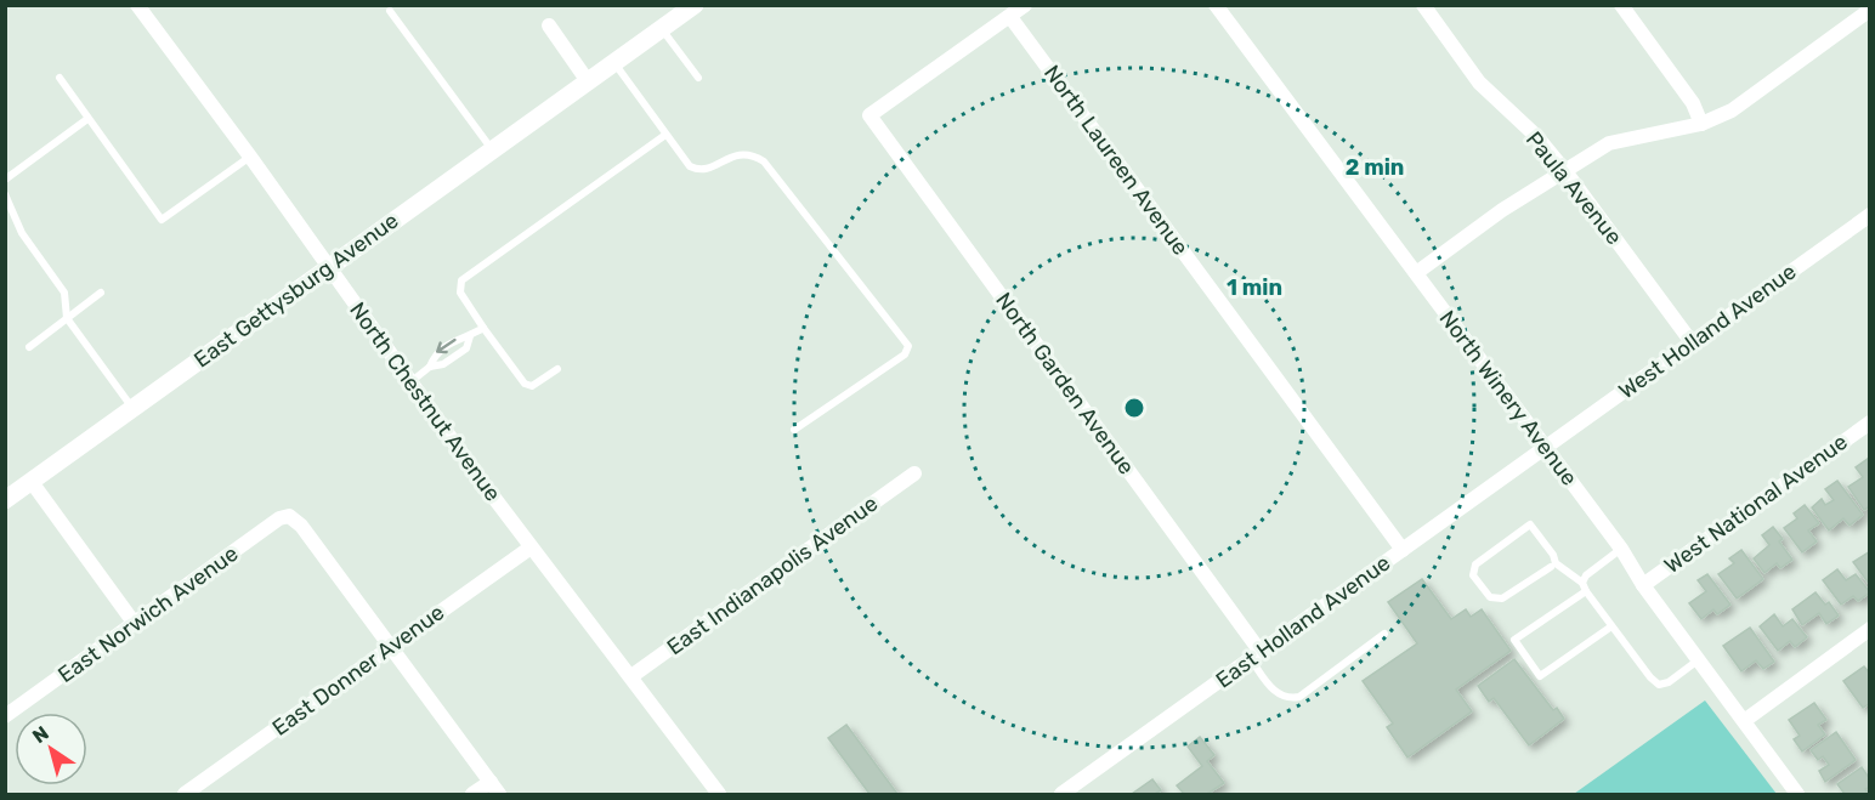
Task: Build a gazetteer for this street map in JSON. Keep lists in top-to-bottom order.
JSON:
{
  "streets": {
    "street": [
      "North Laureen Avenue",
      "Paula Avenue",
      "East Gettysburg Avenue",
      "West Holland Avenue",
      "North Garden Avenue",
      "North Winery Avenue",
      "North Chestnut Avenue",
      "West National Avenue",
      "East Indianapolis Avenue",
      "East Norwich Avenue",
      "East Holland Avenue",
      "East Donner Avenue"
    ]
  },
  "crossings": [
    ["North Laureen Avenue", "North Garden Avenue"],
    ["North Laureen Avenue", "East Holland Avenue"],
    ["Paula Avenue", "West Holland Avenue"],
    ["East Gettysburg Avenue", "North Chestnut Avenue"],
    ["West Holland Avenue", "North Winery Avenue"],
    ["West Holland Avenue", "East Holland Avenue"],
    ["North Garden Avenue", "East Holland Avenue"],
    ["North Winery Avenue", "West National Avenue"],
    ["North Winery Avenue", "East Holland Avenue"],
    ["North Chestnut Avenue", "East Indianapolis Avenue"],
    ["North Chestnut Avenue", "East Donner Avenue"],
    ["East Norwich Avenue", "East Donner Avenue"]
  ],
  "north": "top left",
  "rings": ["2 min", "1 min"]
}
